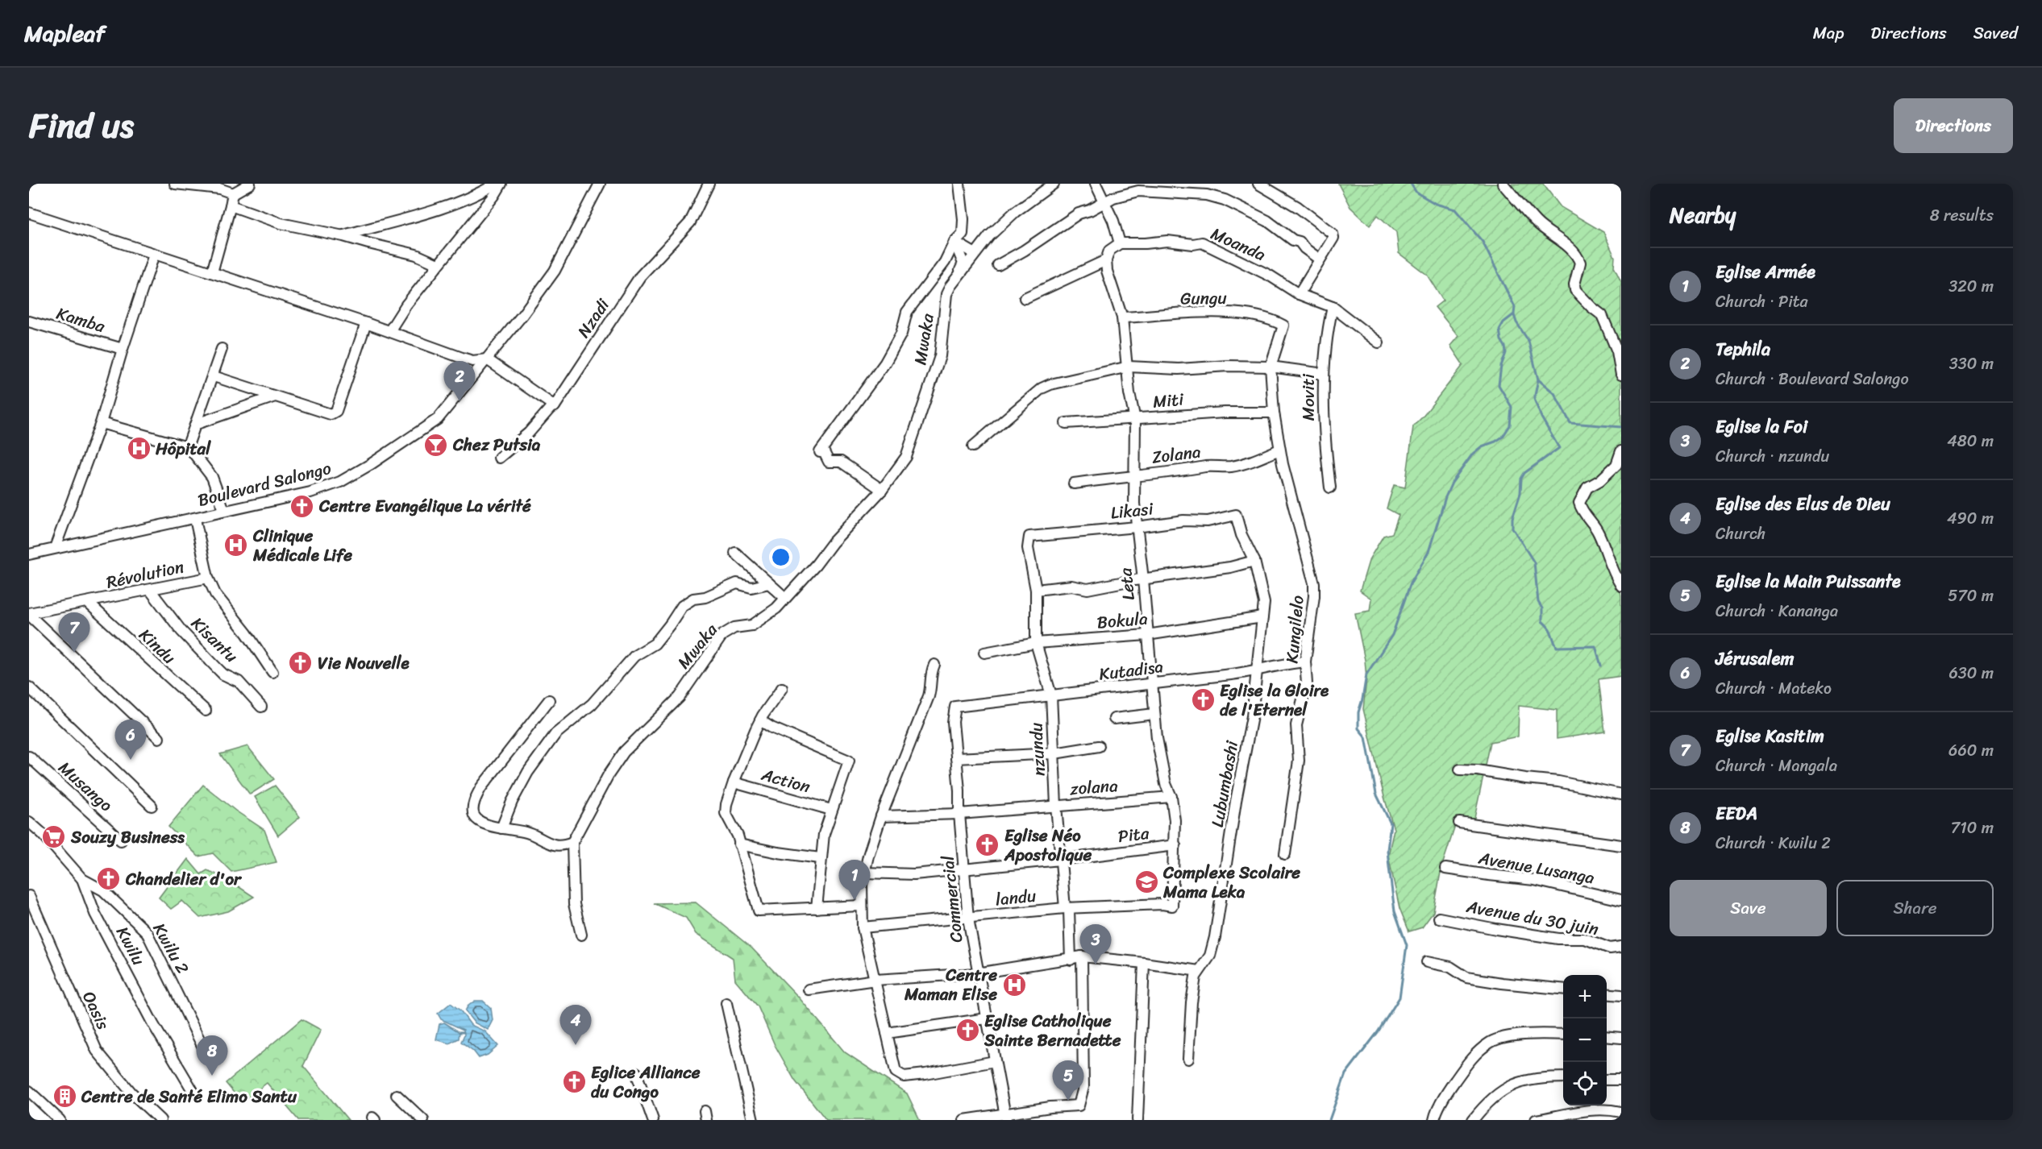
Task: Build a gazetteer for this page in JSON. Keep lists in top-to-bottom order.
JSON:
{
  "streets": {
    "street": [
      "Moanda",
      "Gungu",
      "Nzadi",
      "Kamba",
      "Mwaka",
      "Moviti",
      "Miti",
      "Zolana",
      "Boulevard Salongo",
      "Likasi",
      "Révolution",
      "Leta",
      "Bokula",
      "Kungilelo",
      "Kisantu",
      "Kindu",
      "Kutadisa",
      "nzundu",
      "Action",
      "Lubumbashi",
      "Musango",
      "zolana",
      "Pita",
      "Avenue Lusanga",
      "landu",
      "Commercial",
      "Avenue du 30 juin",
      "Kwilu",
      "Kwilu 2",
      "Oasis"
    ]
  },
  "crossings": [
    ["Moanda", "Moviti"],
    ["Gungu", "Leta"],
    ["Gungu", "Kungilelo"],
    ["Miti", "Leta"],
    ["Miti", "Kungilelo"],
    ["Zolana", "Leta"],
    ["Zolana", "Kungilelo"],
    ["Boulevard Salongo", "Révolution"],
    ["Likasi", "Leta"],
    ["Likasi", "nzundu"],
    ["Likasi", "Lubumbashi"],
    ["Révolution", "Kisantu"],
    ["Révolution", "Kindu"],
    ["Leta", "Bokula"],
    ["Leta", "Kutadisa"],
    ["Leta", "zolana"],
    ["Leta", "Pita"],
    ["Leta", "landu"],
    ["Bokula", "nzundu"],
    ["Bokula", "Lubumbashi"],
    ["Kungilelo", "Kutadisa"],
    ["Kutadisa", "nzundu"],
    ["Kutadisa", "Lubumbashi"],
    ["Kutadisa", "Commercial"],
    ["nzundu", "zolana"],
    ["nzundu", "Pita"],
    ["nzundu", "landu"],
    ["zolana", "Commercial"],
    ["Pita", "Commercial"],
    ["landu", "Commercial"],
    ["Kwilu", "Kwilu 2"]
  ],
  "places": {
    "bar": ["Chez Putsia"],
    "hospital": ["Hôpital", "Clinique Médicale Life", "Centre Maman Elise"],
    "church": [
      "Centre Evangélique La vérité",
      "Vie Nouvelle",
      "Eglise la Gloire de l'Eternel",
      "Eglise Néo Apostolique",
      "Chandelier d'or",
      "Eglise Catholique Sainte Bernadette",
      "Eglice Alliance du Congo"
    ],
    "supermarket": ["Souzy Business"],
    "school or university": ["Complexe Scolaire Mama Leka"],
    "building": ["Centre de Santé Elimo Santu"]
  },
  "page": {
    "header": "Mapleaf",
    "nav": ["Map", "Directions", "Saved"],
    "title": "Find us",
    "buttons": [
      "Directions",
      ["Save", "Share"]
    ],
    "heading": ["Nearby", "8 results"],
    "list": [
      {
        "mark": "1",
        "name": "Eglise Armée",
        "note": "Church · Pita",
        "value": "320 m"
      },
      {
        "mark": "2",
        "name": "Tephila",
        "note": "Church · Boulevard Salongo",
        "value": "330 m"
      },
      {
        "mark": "3",
        "name": "Eglise la Foi",
        "note": "Church · nzundu",
        "value": "480 m"
      },
      {
        "mark": "4",
        "name": "Eglise des Elus de Dieu",
        "note": "Church",
        "value": "490 m"
      },
      {
        "mark": "5",
        "name": "Eglise la Main Puissante",
        "note": "Church · Kananga",
        "value": "570 m"
      },
      {
        "mark": "6",
        "name": "Jérusalem",
        "note": "Church · Mateko",
        "value": "630 m"
      },
      {
        "mark": "7",
        "name": "Eglise Kasitim",
        "note": "Church · Mangala",
        "value": "660 m"
      },
      {
        "mark": "8",
        "name": "EEDA",
        "note": "Church · Kwilu 2",
        "value": "710 m"
      }
    ],
    "pins": [
      "2",
      "7",
      "6",
      "1",
      "3",
      "4",
      "8",
      "5"
    ],
    "map_buttons": ["+", "−"]
  }
}
